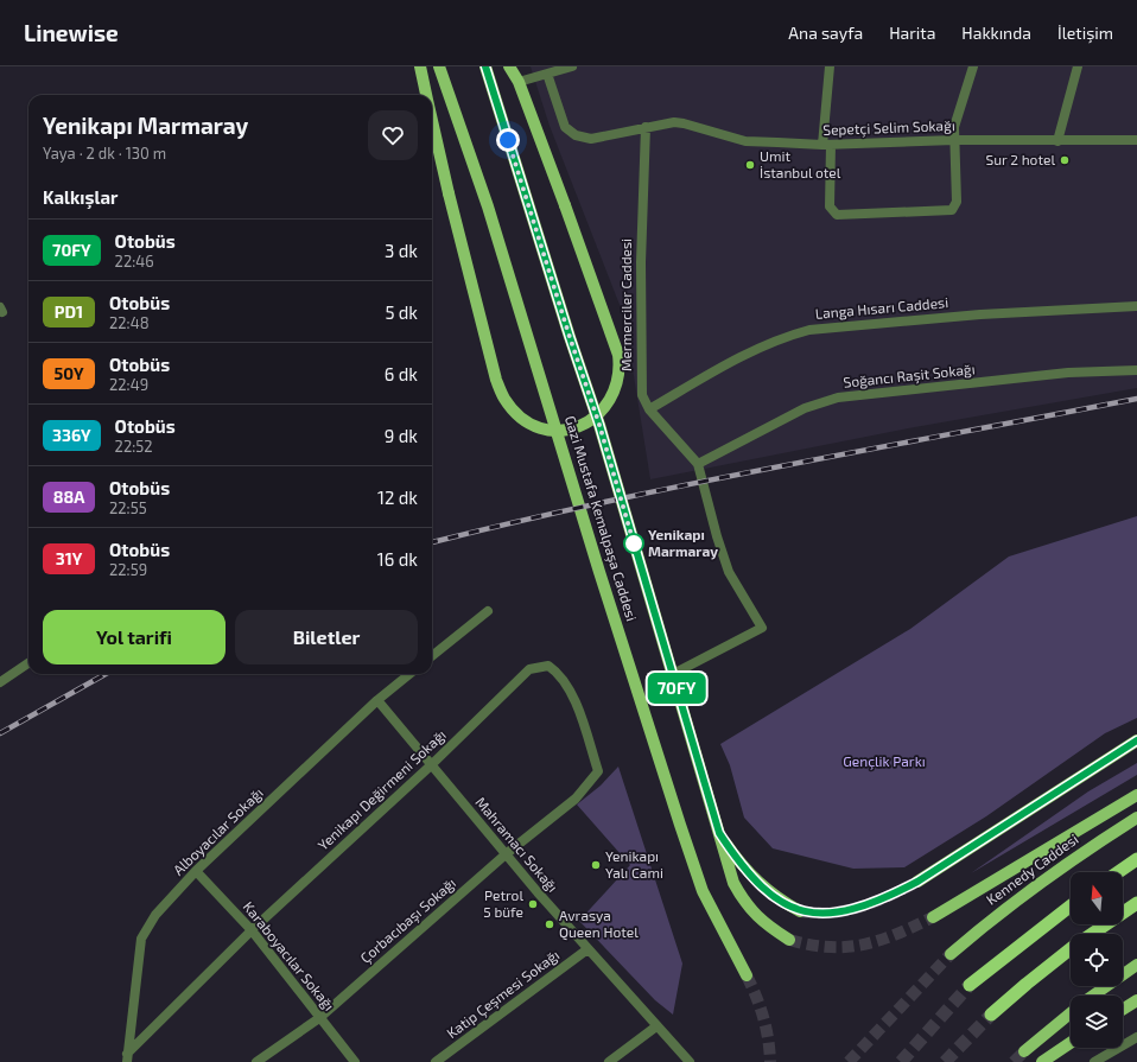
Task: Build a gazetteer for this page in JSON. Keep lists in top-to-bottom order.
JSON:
{
  "streets": {
    "main road": ["Gazi Mustafa Kemalpaşa Caddesi", "Kennedy Caddesi"],
    "street": [
      "Sepetçi Selim Sokağı",
      "Mermerciler Caddesi",
      "Langa Hısarı Caddesi",
      "Soğancı Raşit Sokağı",
      "Yenikapı Değirmeni Sokağı",
      "Alboyacılar Sokağı",
      "Mahramacı Sokağı",
      "Çorbacıbaşı Sokağı",
      "Karaboyacılar Sokağı",
      "Katip Çeşmesi Sokağı"
    ]
  },
  "crossings": [
    ["Sepetçi Selim Sokağı", "Mermerciler Caddesi"],
    ["Mermerciler Caddesi", "Langa Hısarı Caddesi"],
    ["Mermerciler Caddesi", "Soğancı Raşit Sokağı"],
    ["Yenikapı Değirmeni Sokağı", "Alboyacılar Sokağı"],
    ["Yenikapı Değirmeni Sokağı", "Mahramacı Sokağı"],
    ["Yenikapı Değirmeni Sokağı", "Çorbacıbaşı Sokağı"],
    ["Yenikapı Değirmeni Sokağı", "Karaboyacılar Sokağı"],
    ["Alboyacılar Sokağı", "Mahramacı Sokağı"],
    ["Alboyacılar Sokağı", "Karaboyacılar Sokağı"],
    ["Mahramacı Sokağı", "Çorbacıbaşı Sokağı"],
    ["Mahramacı Sokağı", "Katip Çeşmesi Sokağı"],
    ["Çorbacıbaşı Sokağı", "Karaboyacılar Sokağı"]
  ],
  "parks": ["Gençlik Parkı"],
  "places": [
    "Sur 2 hotel",
    "Umit İstanbul otel",
    "Yenikapı Marmaray",
    "Yenikapı Yalı Cami",
    "Petrol 5 büfe",
    "Avrasya Queen Hotel"
  ],
  "lines": ["bus line 70FY"],
  "north": "top",
  "page": {
    "header": "Linewise",
    "nav": [
      "Ana sayfa",
      "Harita",
      "Hakkında",
      "İletişim"
    ],
    "on_map": "70FY",
    "heading": [
      ["Yenikapı Marmaray", "Yaya · 2 dk · 130 m"],
      "Kalkışlar"
    ],
    "list": [
      {
        "mark": "70FY",
        "name": "Otobüs",
        "note": "22:46",
        "value": "3 dk"
      },
      {
        "mark": "PD1",
        "name": "Otobüs",
        "note": "22:48",
        "value": "5 dk"
      },
      {
        "mark": "50Y",
        "name": "Otobüs",
        "note": "22:49",
        "value": "6 dk"
      },
      {
        "mark": "336Y",
        "name": "Otobüs",
        "note": "22:52",
        "value": "9 dk"
      },
      {
        "mark": "88A",
        "name": "Otobüs",
        "note": "22:55",
        "value": "12 dk"
      },
      {
        "mark": "31Y",
        "name": "Otobüs",
        "note": "22:59",
        "value": "16 dk"
      }
    ],
    "buttons": ["Yol tarifi", "Biletler"]
  }
}
